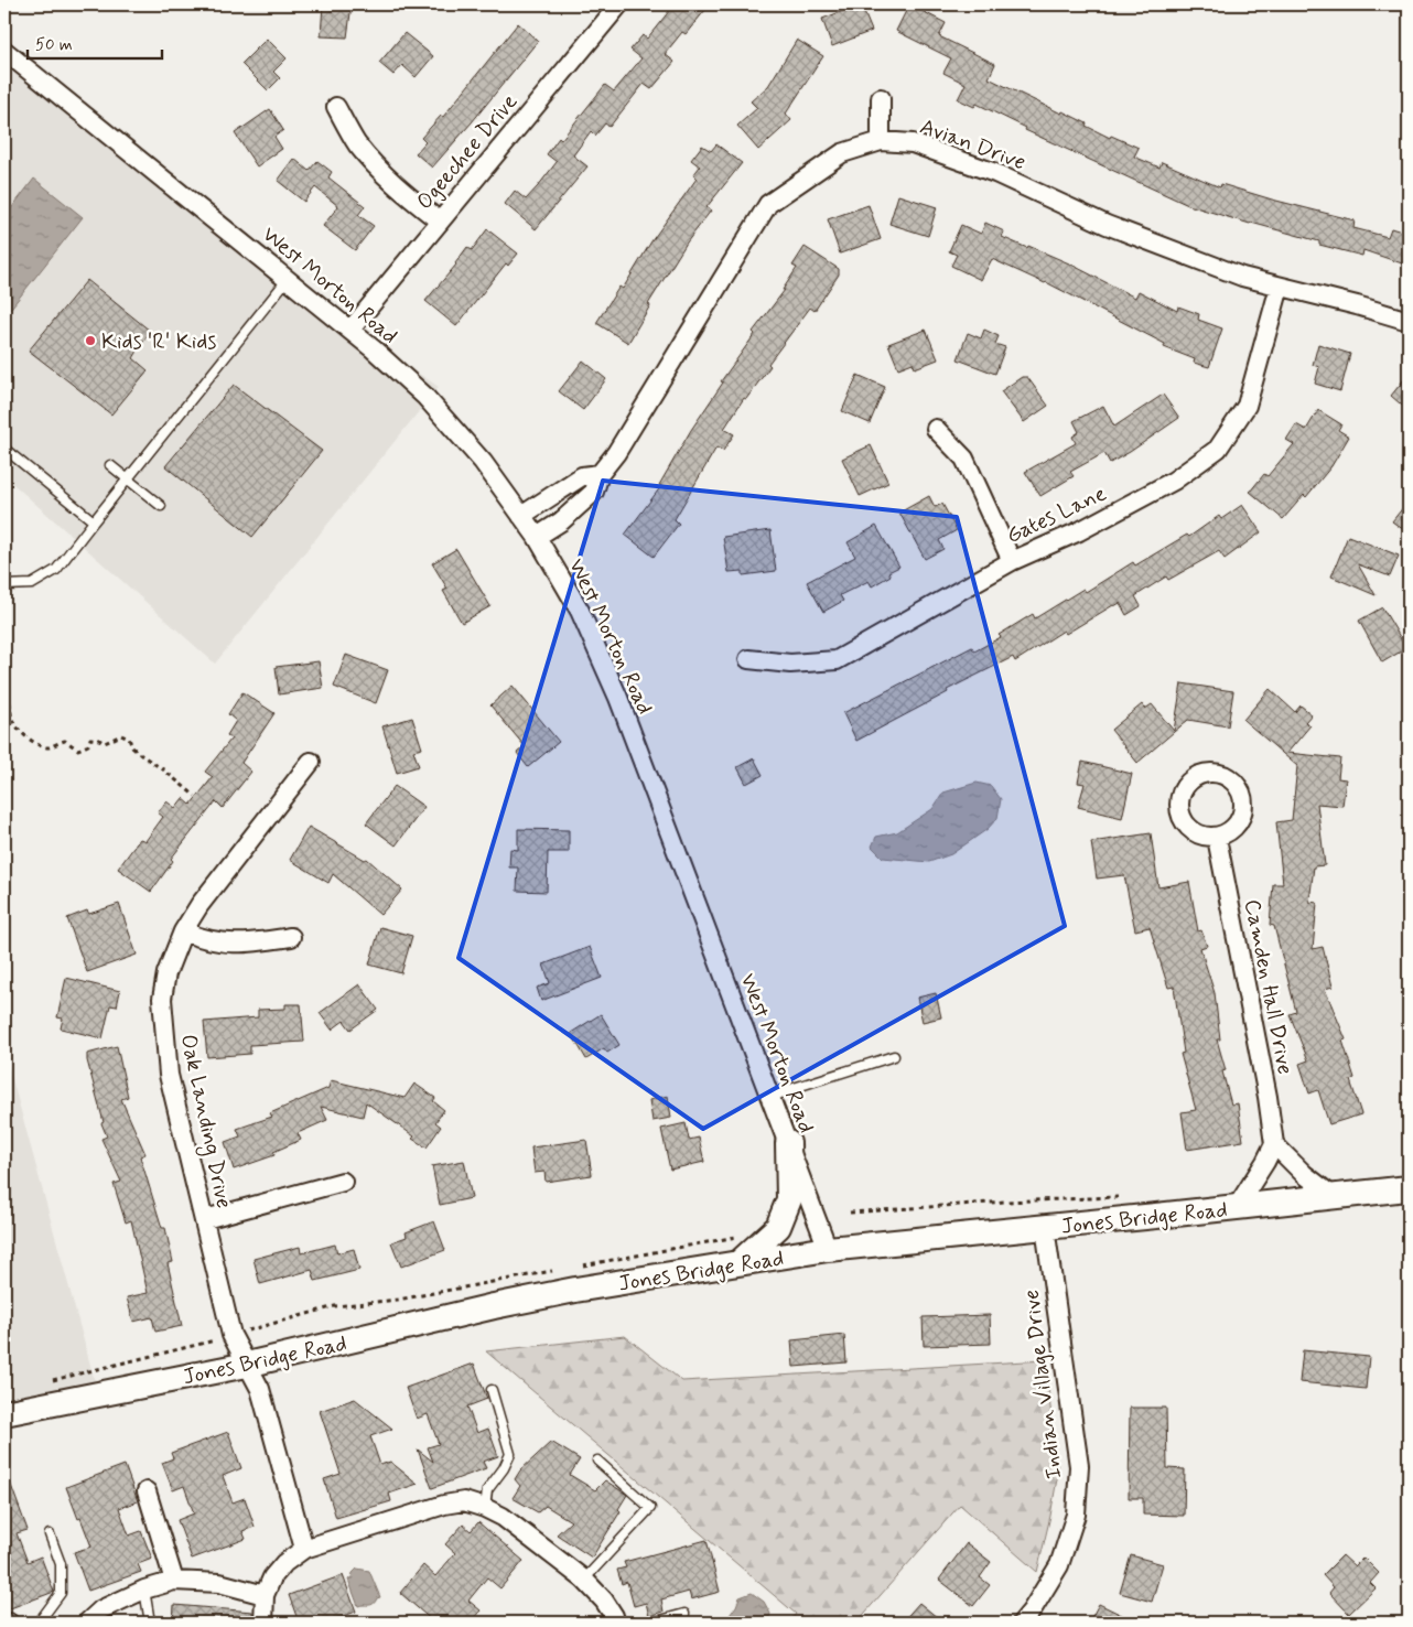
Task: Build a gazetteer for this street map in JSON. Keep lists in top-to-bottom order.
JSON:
{
  "streets": {
    "main road": ["Jones Bridge Road"],
    "street": [
      "Avian Drive",
      "Ogeechee Drive",
      "West Morton Road",
      "Gates Lane",
      "Camden Hall Drive",
      "Oak Landing Drive",
      "Indian Village Drive"
    ]
  },
  "crossings": [
    ["Avian Drive", "West Morton Road"],
    ["Avian Drive", "Gates Lane"],
    ["Ogeechee Drive", "West Morton Road"],
    ["West Morton Road", "Jones Bridge Road"],
    ["Oak Landing Drive", "Jones Bridge Road"],
    ["Jones Bridge Road", "Indian Village Drive"]
  ],
  "places": ["Kids 'R' Kids"],
  "scale_bar": "50 m"
}
